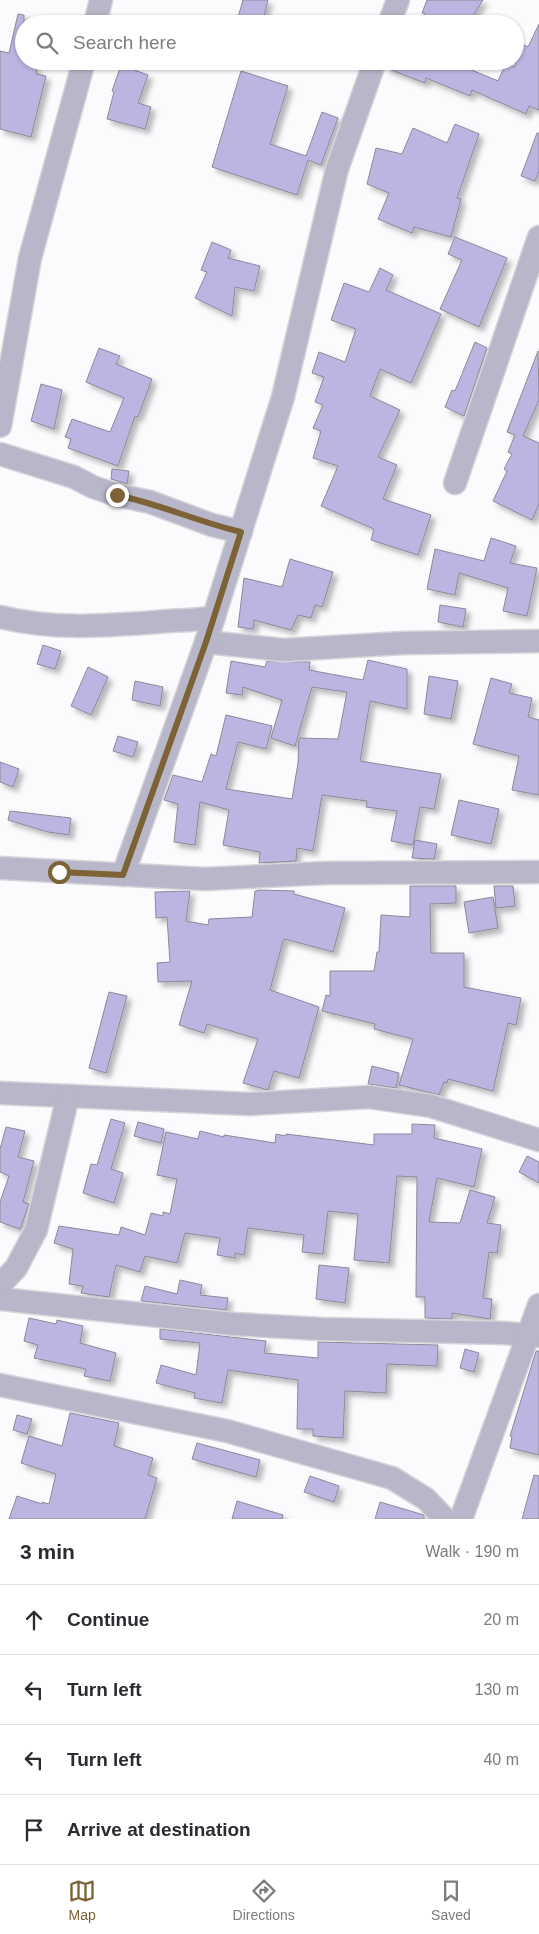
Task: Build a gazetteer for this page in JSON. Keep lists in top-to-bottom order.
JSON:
{
  "page": {
    "search": "Search here",
    "heading": ["3 min", "Walk · 190 m"],
    "list": [
      ["Continue", "20 m"],
      ["Turn left", "130 m"],
      ["Turn left", "40 m"],
      "Arrive at destination"
    ],
    "nav": ["Map", "Directions", "Saved"]
  }
}
